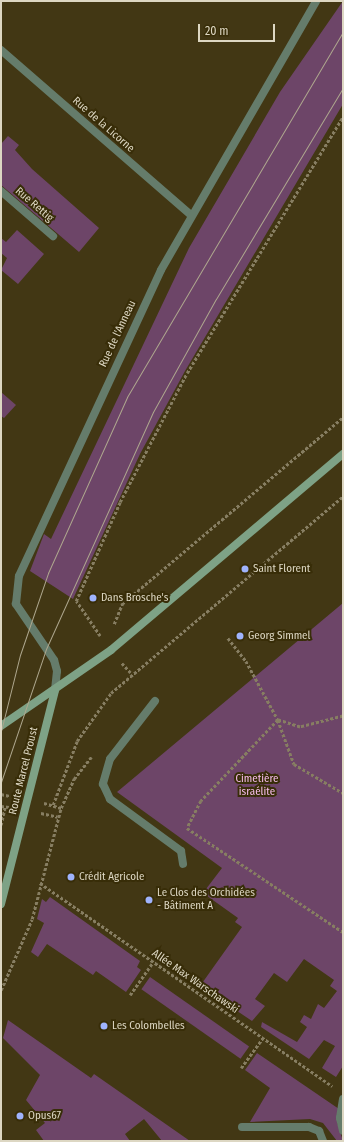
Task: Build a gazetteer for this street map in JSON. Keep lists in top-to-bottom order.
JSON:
{
  "streets": {
    "main road": ["Route Marcel Proust"],
    "street": ["Rue de la Licorne", "Rue Rettig", "Rue de l'Anneau"],
    "path": ["Allée Max Warschawski"]
  },
  "crossings": [
    ["Rue de la Licorne", "Rue de l'Anneau"],
    ["Rue de l'Anneau", "Route Marcel Proust"]
  ],
  "parks": ["Cimetière israélite"],
  "places": [
    "Saint Florent",
    "Dans Brosche's",
    "Georg Simmel",
    "Crédit Agricole",
    "Le Clos des Orchidées - Bâtiment A",
    "Les Colombelles",
    "Opus67"
  ],
  "scale_bar": "20 m"
}
